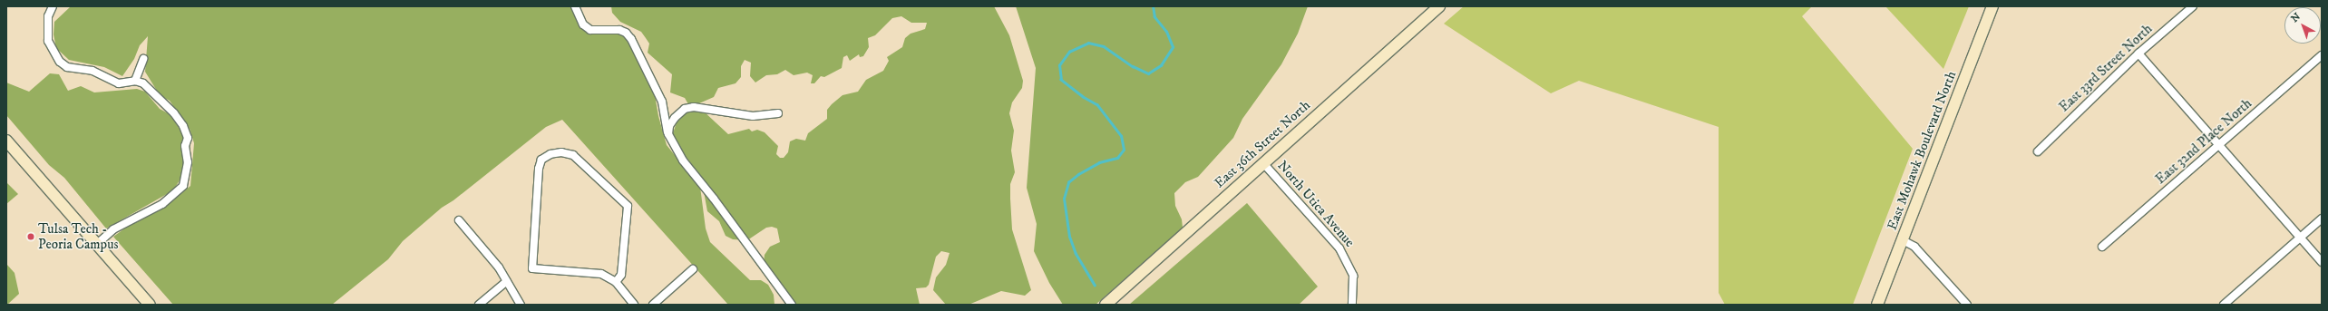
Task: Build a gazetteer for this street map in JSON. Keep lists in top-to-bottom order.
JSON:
{
  "streets": {
    "main road": ["East 36th Street North", "East Mohawk Boulevard North"],
    "street": ["East 33rd Street North", "East 32nd Place North", "North Utica Avenue"]
  },
  "crossings": [
    ["East 36th Street North", "North Utica Avenue"]
  ],
  "places": ["Tulsa Tech - Peoria Campus"],
  "north": "top left"
}
